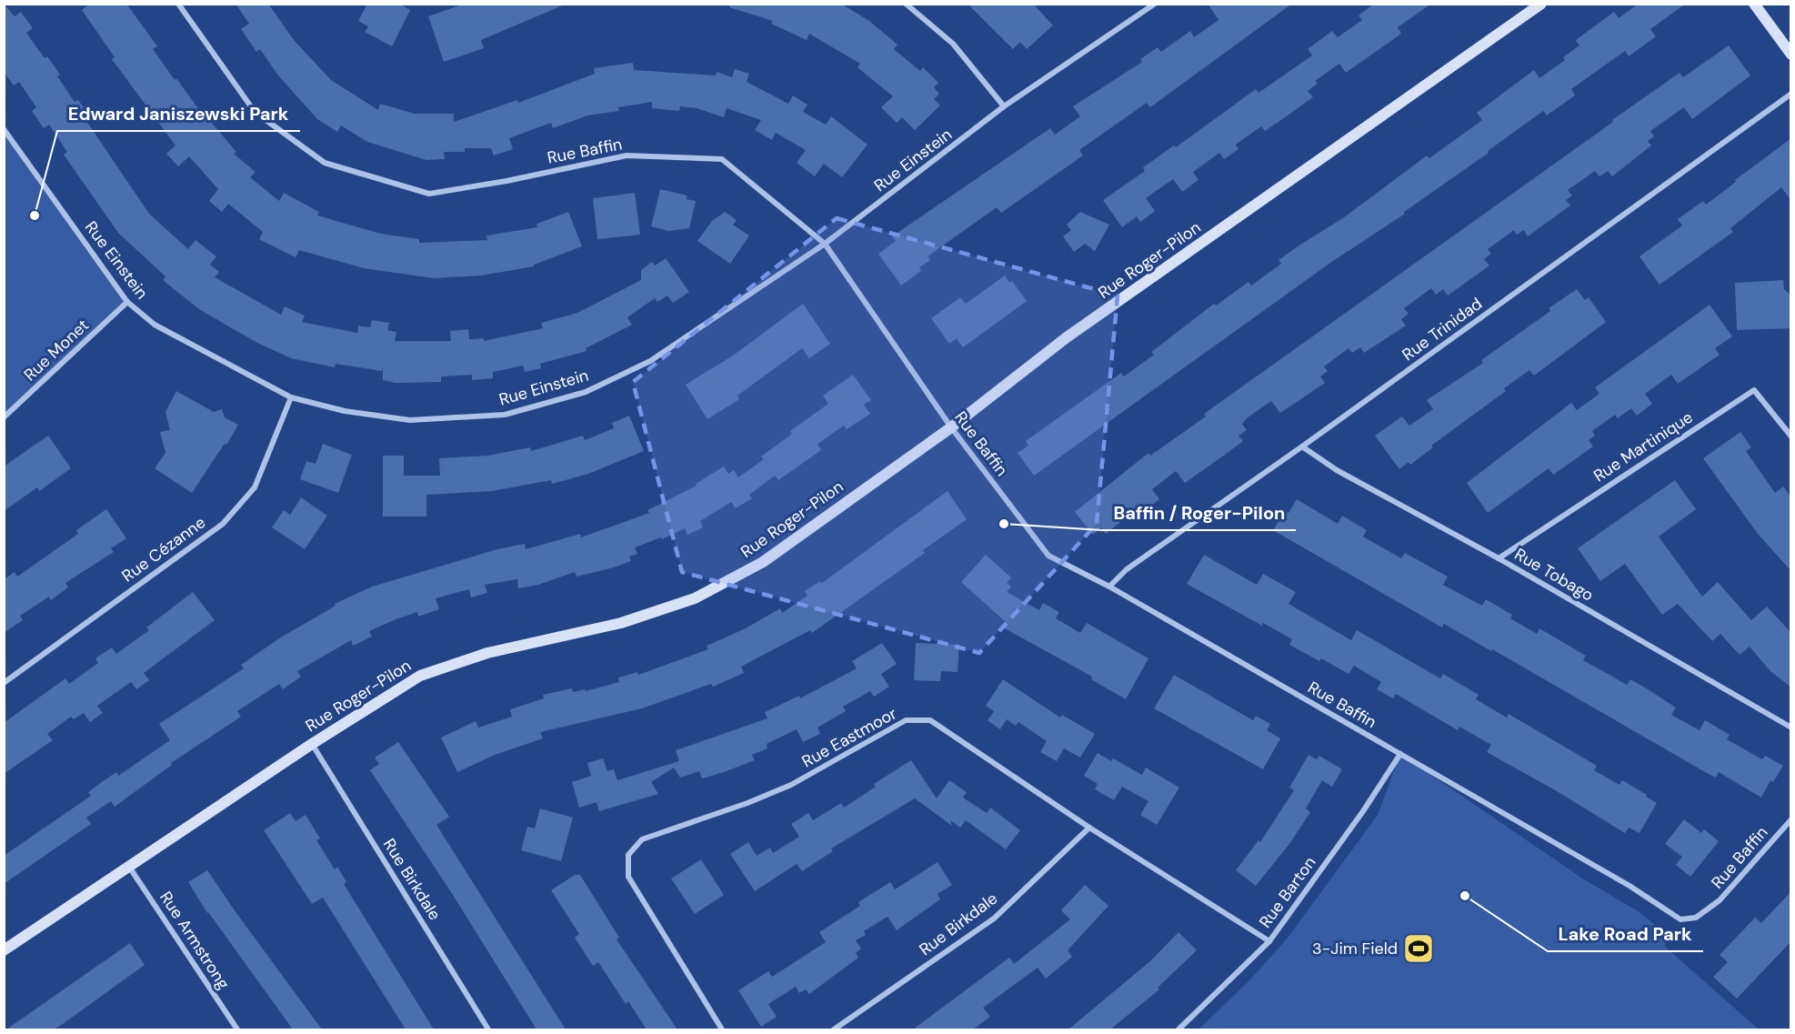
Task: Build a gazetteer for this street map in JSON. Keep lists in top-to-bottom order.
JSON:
{
  "streets": {
    "street": [
      "Rue Baffin",
      "Rue Einstein",
      "Rue Roger-Pilon",
      "Rue Trinidad",
      "Rue Monet",
      "Rue Martinique",
      "Rue Cézanne",
      "Rue Tobago",
      "Rue Eastmoor",
      "Rue Birkdale",
      "Rue Barton",
      "Rue Armstrong"
    ]
  },
  "crossings": [
    ["Rue Baffin", "Rue Einstein"],
    ["Rue Baffin", "Rue Roger-Pilon"],
    ["Rue Baffin", "Rue Trinidad"],
    ["Rue Baffin", "Rue Barton"],
    ["Rue Einstein", "Rue Monet"],
    ["Rue Einstein", "Rue Cézanne"],
    ["Rue Roger-Pilon", "Rue Birkdale"],
    ["Rue Roger-Pilon", "Rue Armstrong"],
    ["Rue Trinidad", "Rue Tobago"],
    ["Rue Martinique", "Rue Tobago"],
    ["Rue Eastmoor", "Rue Birkdale"],
    ["Rue Eastmoor", "Rue Barton"]
  ],
  "places": {
    "other": ["Edward Janiszewski Park", "Baffin / Roger-Pilon", "Lake Road Park"],
    "sports": ["3-Jim Field"]
  }
}
